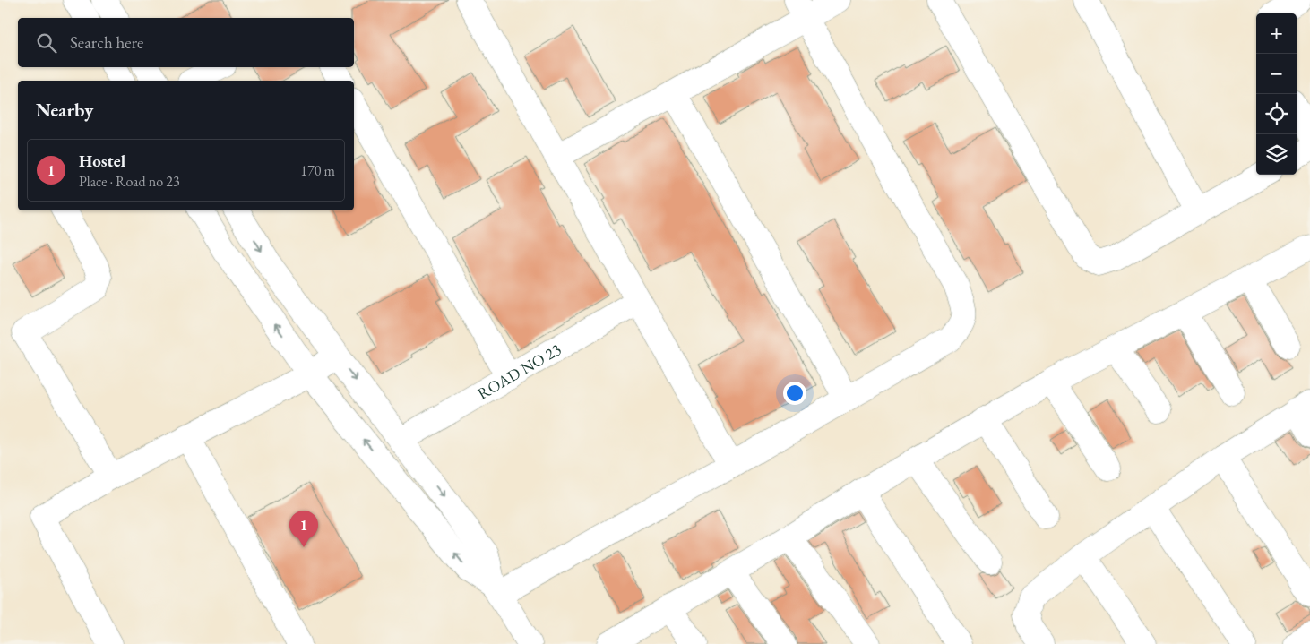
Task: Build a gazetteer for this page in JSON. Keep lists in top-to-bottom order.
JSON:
{
  "streets": {
    "street": ["ROAD NO 23"]
  },
  "page": {
    "map_buttons": ["+", "−"],
    "search": "Search here",
    "heading": "Nearby",
    "list": [
      {
        "mark": "1",
        "name": "Hostel",
        "note": "Place · Road no 23",
        "value": "170 m"
      }
    ],
    "pins": "1"
  }
}
